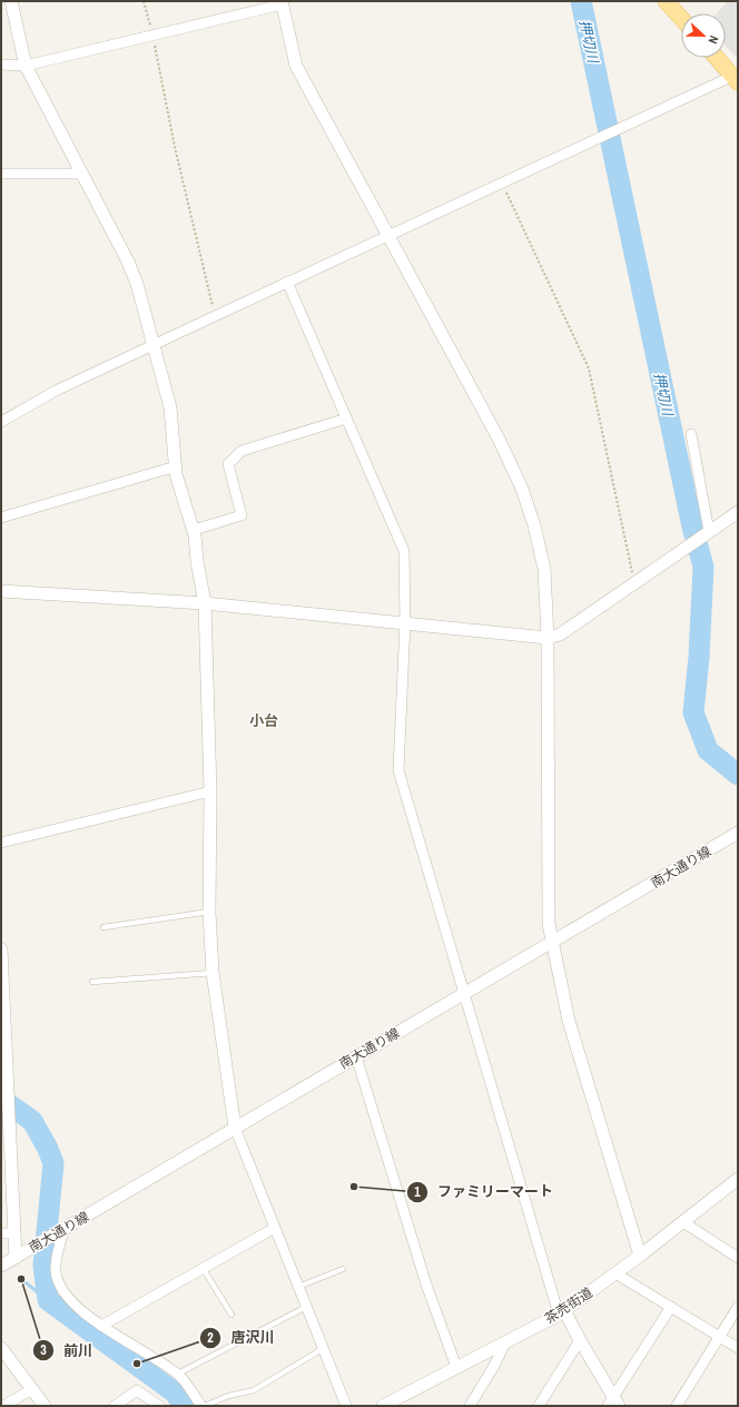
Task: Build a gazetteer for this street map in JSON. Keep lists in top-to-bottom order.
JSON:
{
  "streets": {
    "street": ["南大通り線", "茶売街道"]
  },
  "districts": ["小台"],
  "water": ["押切川"],
  "places": ["ファミリーマート", "前川", "唐沢川"],
  "north": "right"
}
